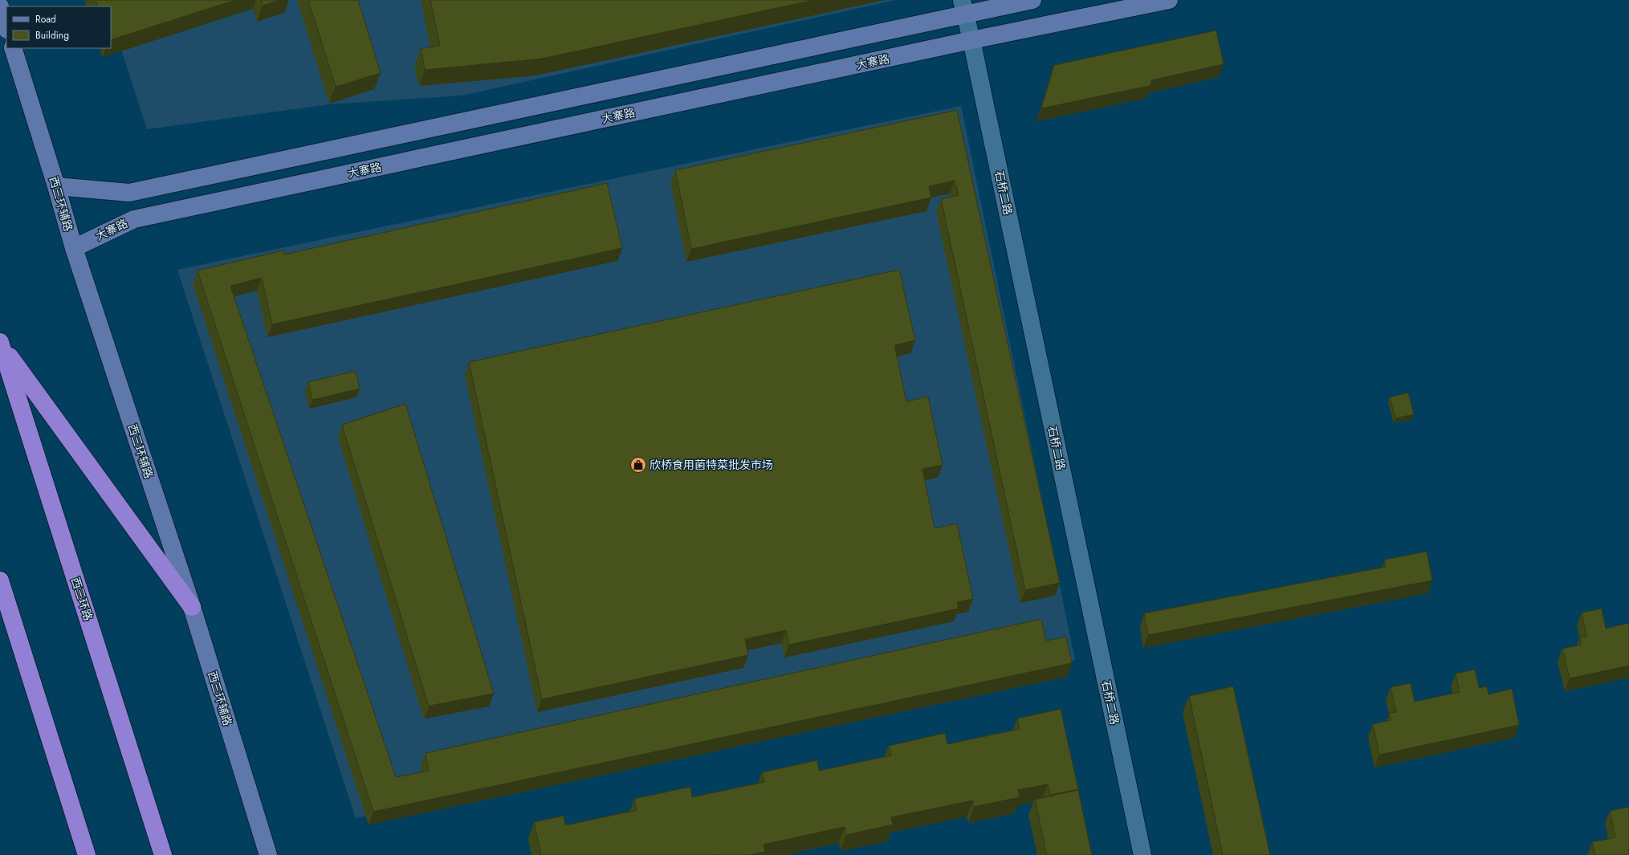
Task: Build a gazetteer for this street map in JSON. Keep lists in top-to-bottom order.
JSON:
{
  "streets": {
    "highway": ["西三环路"],
    "main road": ["大寨路", "西三环辅路"],
    "street": ["石桥二路"]
  },
  "crossings": [
    ["大寨路", "石桥二路"],
    ["大寨路", "西三环辅路"]
  ],
  "places": {
    "shop": ["欣桥食用菌特菜批发市场"]
  },
  "legend": ["Road", "Building"]
}
